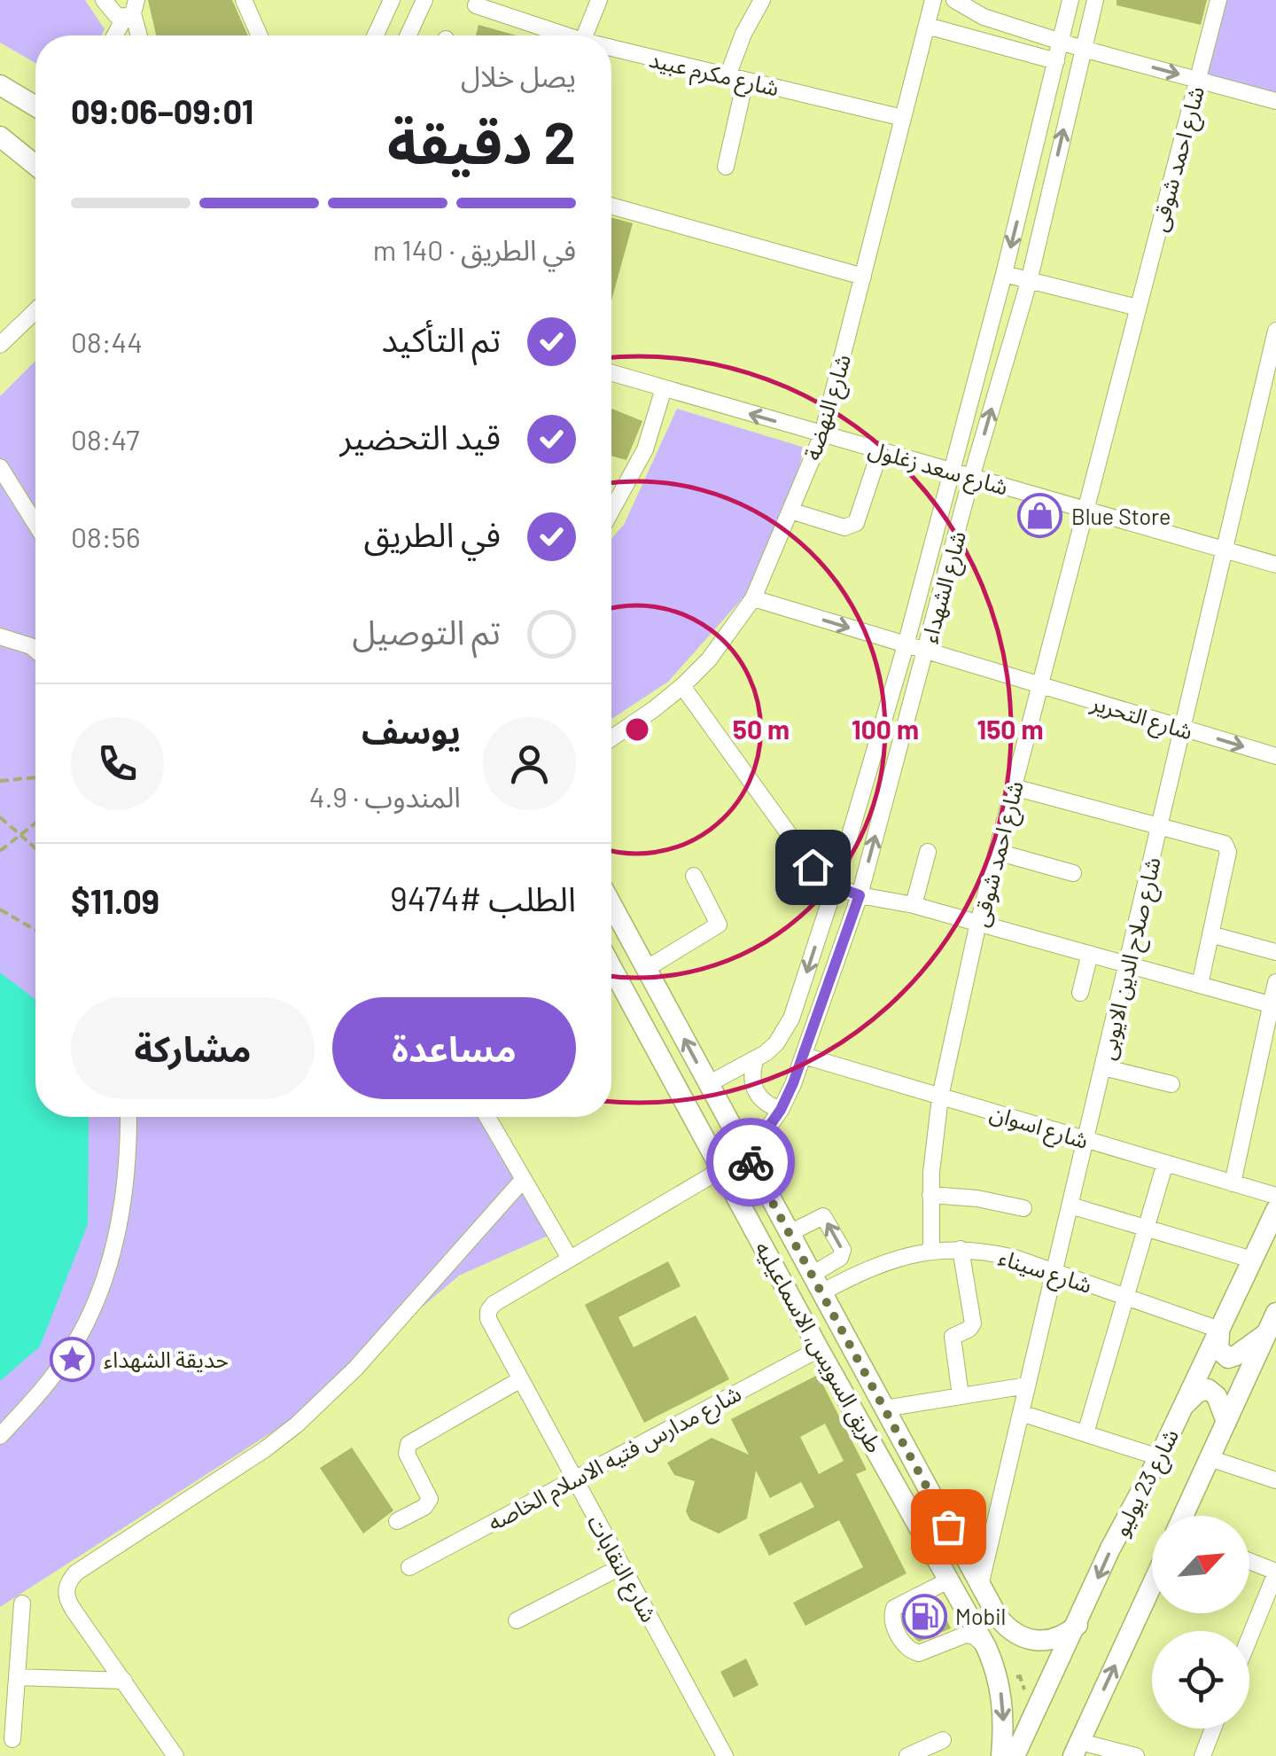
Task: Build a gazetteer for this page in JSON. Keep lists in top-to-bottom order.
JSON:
{
  "streets": {
    "main road": ["طريق السويس, الاسماعيليه", "شارع 23 يوليو"],
    "street": [
      "شارع مكرم عبيد",
      "شارع احمد شوقى",
      "شارع النهضة",
      "شارع سعد زغلول",
      "شارع الشهداء",
      "شارع التحرير",
      "شارع صلاح الدين الايوبى",
      "شارع اسوان",
      "شارع سيناء",
      "شارع مدارس فتيه الاسلام الخاصه",
      "شارع النقابات"
    ]
  },
  "crossings": [
    ["شارع مكرم عبيد", "شارع النهضة"],
    ["شارع احمد شوقى", "شارع سعد زغلول"],
    ["شارع احمد شوقى", "شارع التحرير"],
    ["شارع احمد شوقى", "شارع اسوان"],
    ["شارع احمد شوقى", "شارع سيناء"],
    ["شارع النهضة", "شارع سعد زغلول"],
    ["شارع النهضة", "شارع التحرير"],
    ["شارع سعد زغلول", "شارع الشهداء"],
    ["شارع سعد زغلول", "شارع صلاح الدين الايوبى"],
    ["شارع الشهداء", "شارع التحرير"],
    ["شارع الشهداء", "شارع اسوان"],
    ["شارع الشهداء", "طريق السويس, الاسماعيليه"],
    ["شارع التحرير", "شارع صلاح الدين الايوبى"],
    ["شارع صلاح الدين الايوبى", "شارع اسوان"],
    ["شارع صلاح الدين الايوبى", "شارع سيناء"],
    ["شارع صلاح الدين الايوبى", "طريق السويس, الاسماعيليه"],
    ["شارع سيناء", "طريق السويس, الاسماعيليه"],
    ["شارع سيناء", "شارع 23 يوليو"],
    ["طريق السويس, الاسماعيليه", "شارع مدارس فتيه الاسلام الخاصه"],
    ["شارع مدارس فتيه الاسلام الخاصه", "شارع النقابات"]
  ],
  "one_way": ["شارع التحرير"],
  "places": {
    "shop": ["Blue Store"],
    "place": ["حديقة الشهداء"],
    "fuel station": ["Mobil"]
  },
  "north": "top right",
  "page": {
    "heading": ["2 دقيقة", "يصل خلال", "09:01–09:06"],
    "panel": [
      "يوسف",
      "المندوب · 4.9",
      "الطلب #9474",
      "$11.09"
    ],
    "bar": "في الطريق · 140 m",
    "list": [
      ["تم التأكيد", "08:44"],
      ["قيد التحضير", "08:47"],
      ["في الطريق", "08:56"],
      "تم التوصيل"
    ],
    "buttons": ["مساعدة", "مشاركة"]
  },
  "rings": ["50 m", "100 m", "150 m"]
}
